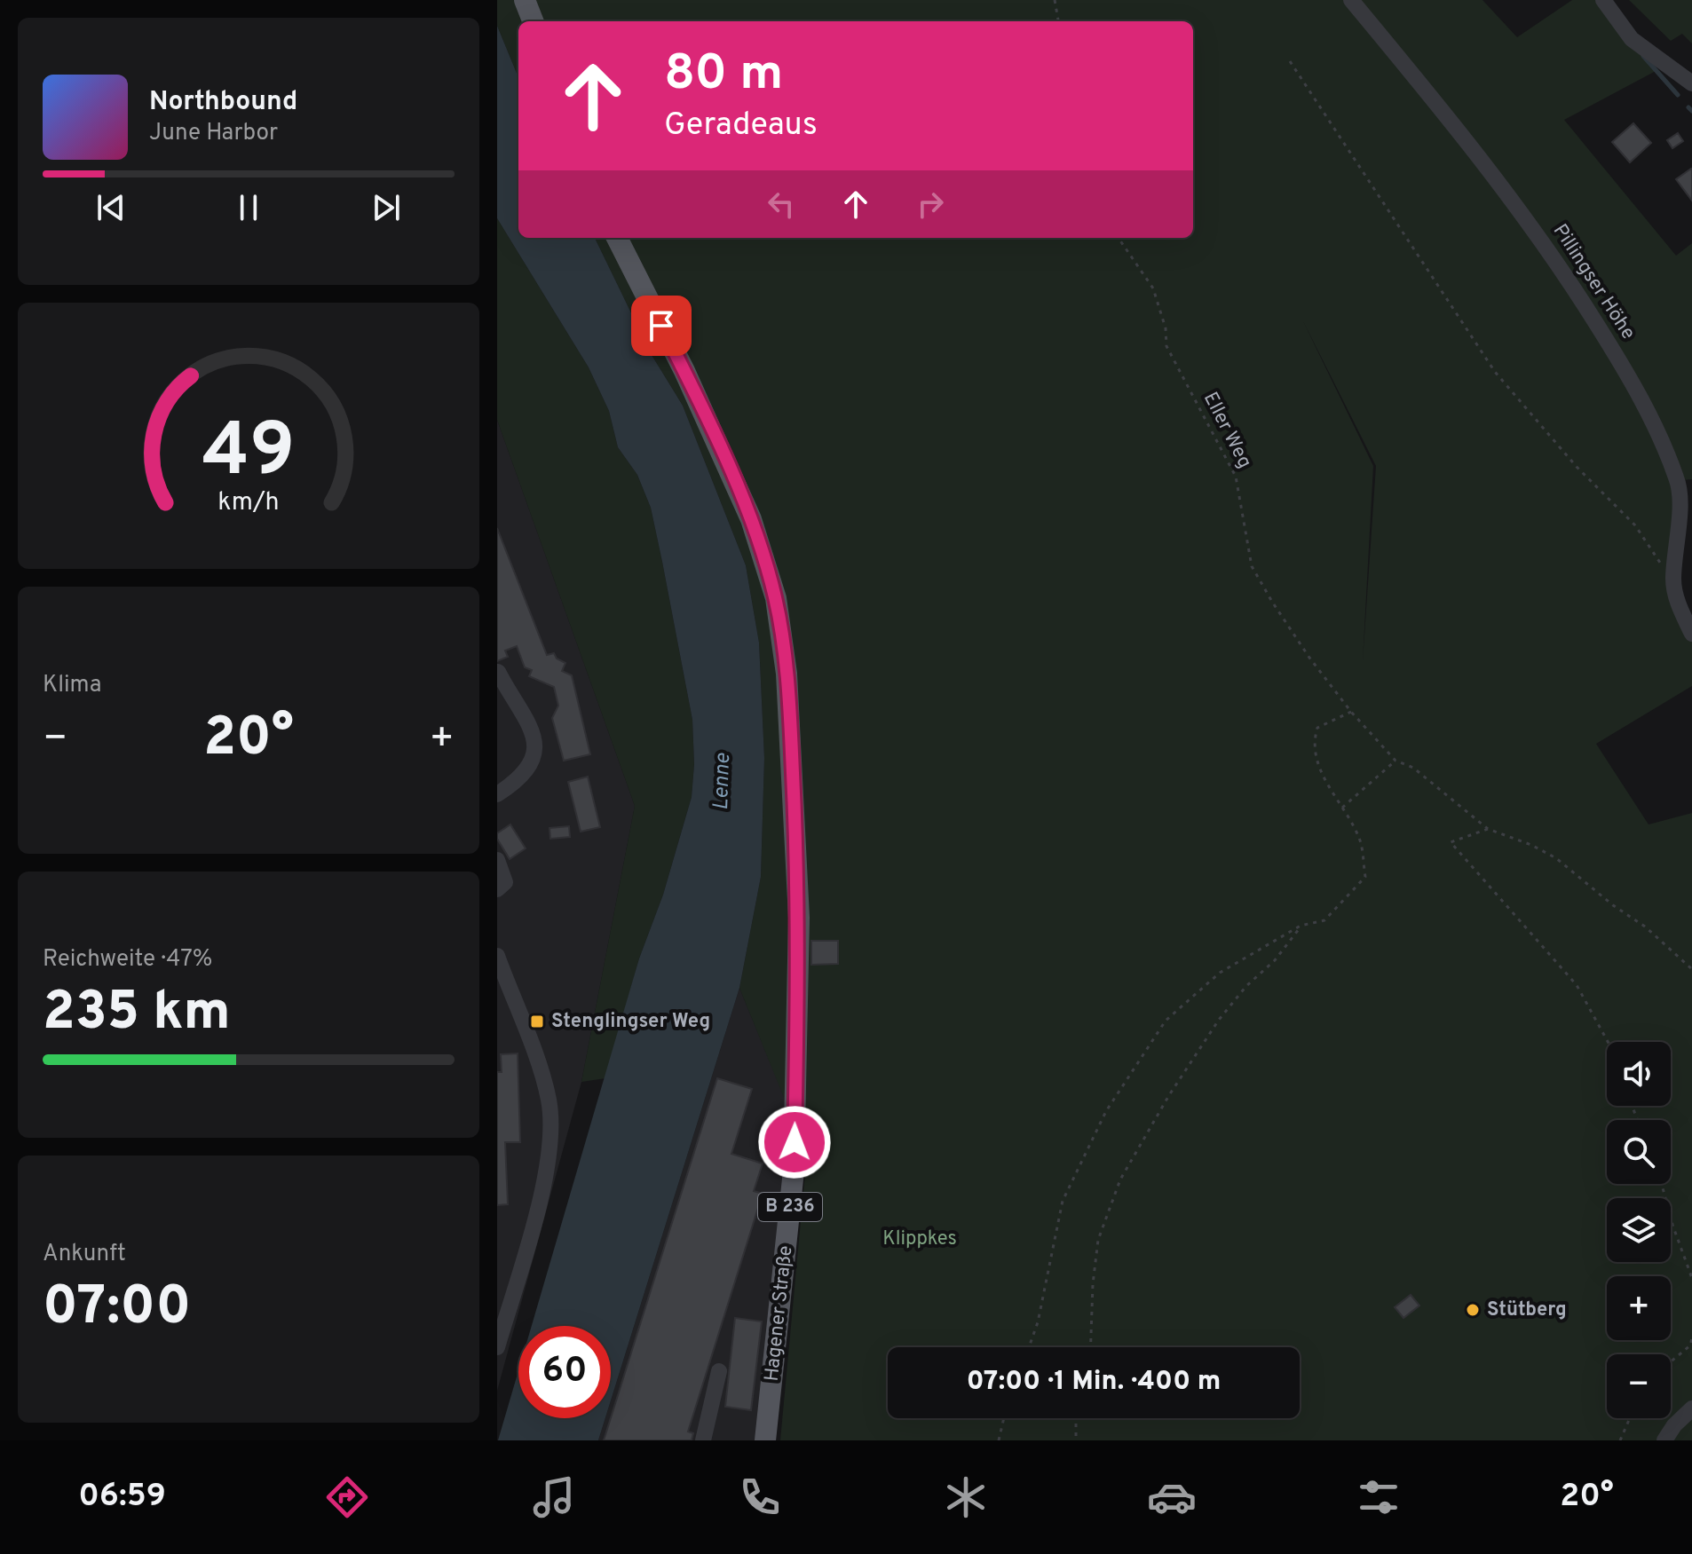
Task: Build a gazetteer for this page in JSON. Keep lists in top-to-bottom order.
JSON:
{
  "streets": {
    "main road": ["B 236", "Hagener Straße"],
    "street": ["Pillingser Höhe"],
    "path": ["Eller Weg"]
  },
  "water": ["Lenne"],
  "parks": ["Klippkes"],
  "places": {
    "transit": ["Stenglingser Weg"],
    "other": ["Stütberg"]
  },
  "page": {
    "turn": ["80 m", "Geradeaus"],
    "song": ["Northbound", "June Harbor"],
    "tile": [
      "Klima",
      ["Reichweite · 47%", "235 km"],
      ["Ankunft", "07:00"]
    ],
    "heat": ["−", "20°", "+"],
    "map_buttons": ["+", "−"],
    "limit": "60",
    "trip": "07:00 · 1 Min. · 400 m",
    "tabs": ["06:59", "20°"],
    "gauge": ["49", "km/h"]
  }
}
